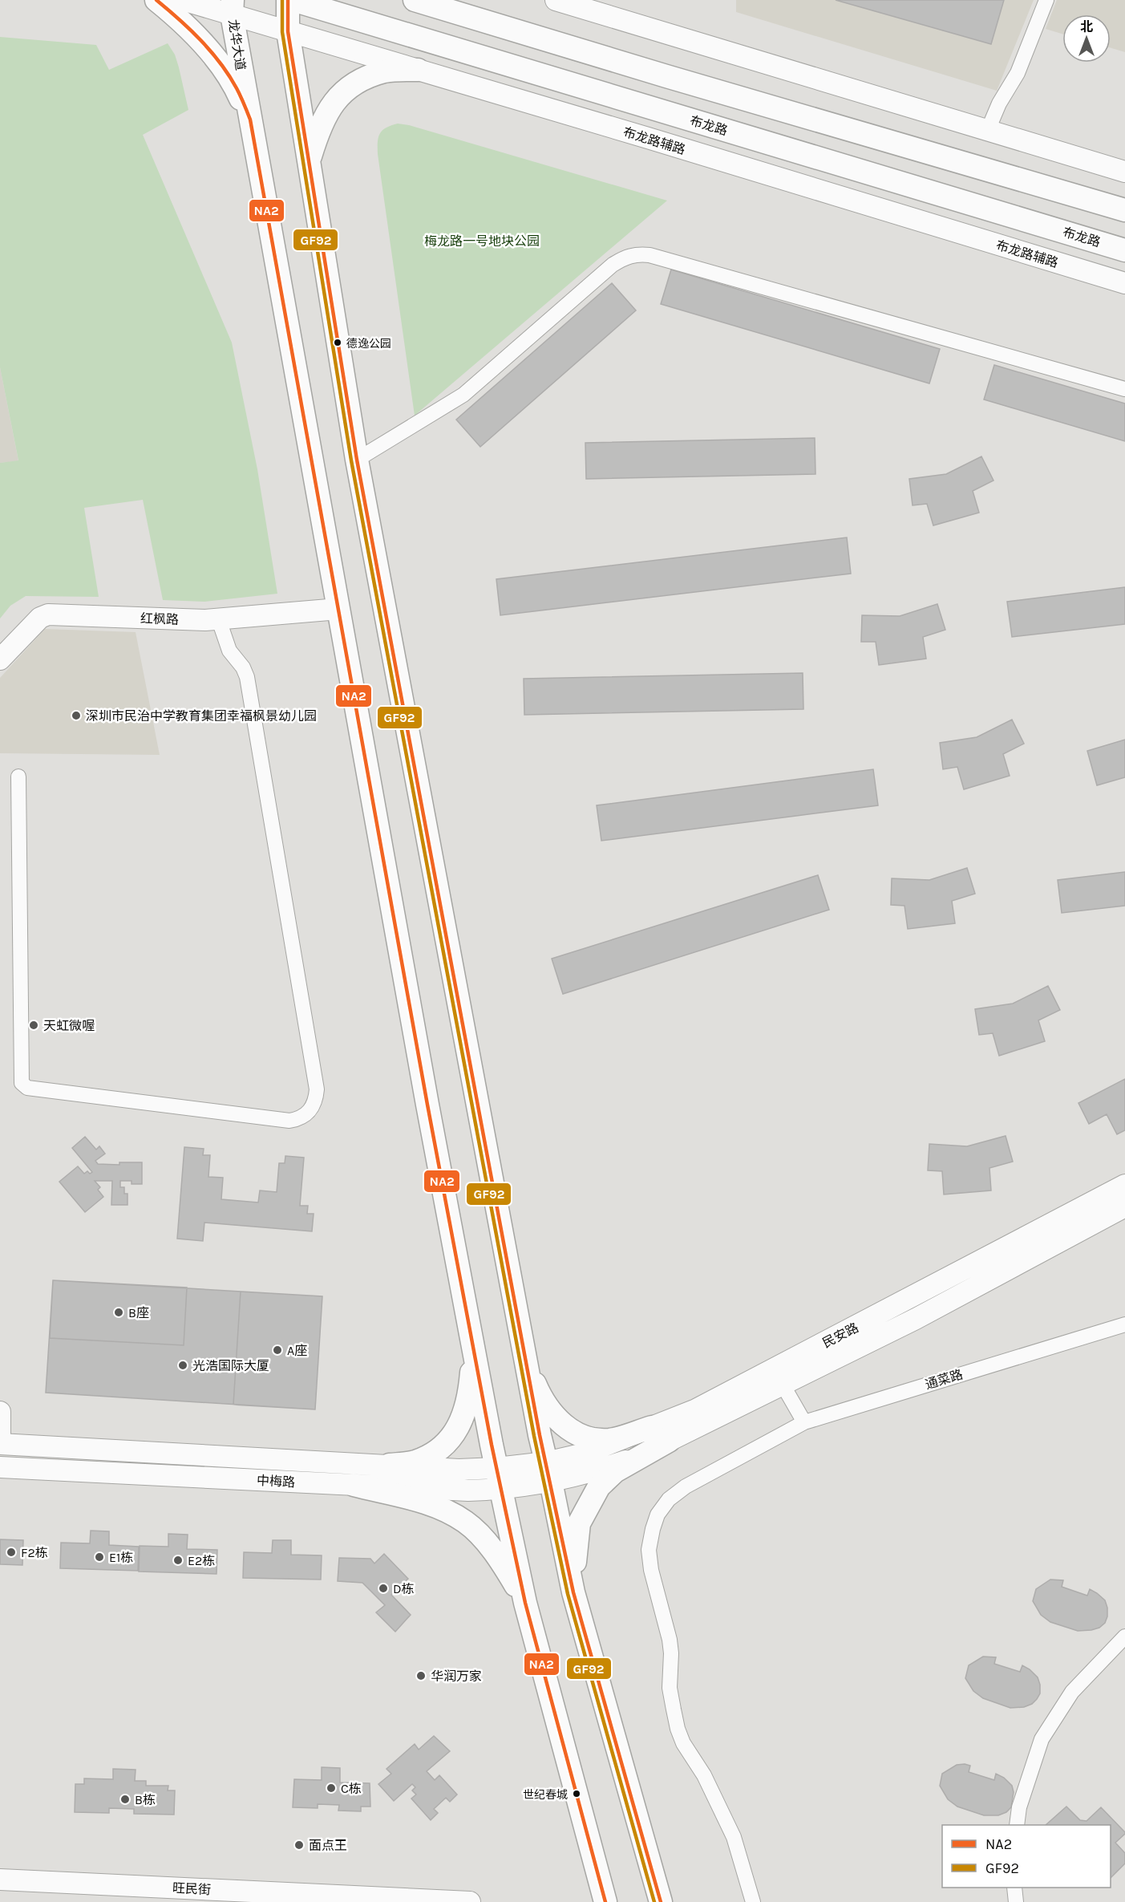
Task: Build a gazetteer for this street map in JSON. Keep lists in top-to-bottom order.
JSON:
{
  "streets": {
    "main road": [
      "龙华大道",
      "布龙路",
      "布龙路辅路",
      "红枫路",
      "民安路",
      "中梅路",
      "旺民街"
    ],
    "street": ["通菜路"]
  },
  "crossings": [
    ["龙华大道", "布龙路辅路"],
    ["龙华大道", "红枫路"],
    ["龙华大道", "中梅路"],
    ["民安路", "中梅路"]
  ],
  "parks": ["梅龙路一号地块公园"],
  "places": [
    "德逸公园",
    "深圳市民治中学教育集团幸福枫景幼儿园",
    "天虹微喔",
    "B座",
    "A座",
    "光浩国际大厦",
    "F2栋",
    "E1栋",
    "E2栋",
    "D栋",
    "华润万家",
    "C栋",
    "世纪春城",
    "B栋",
    "面点王"
  ],
  "lines": ["transit line NA2", "transit line GF92"],
  "legend": ["NA2", "GF92"],
  "north": "top"
}
